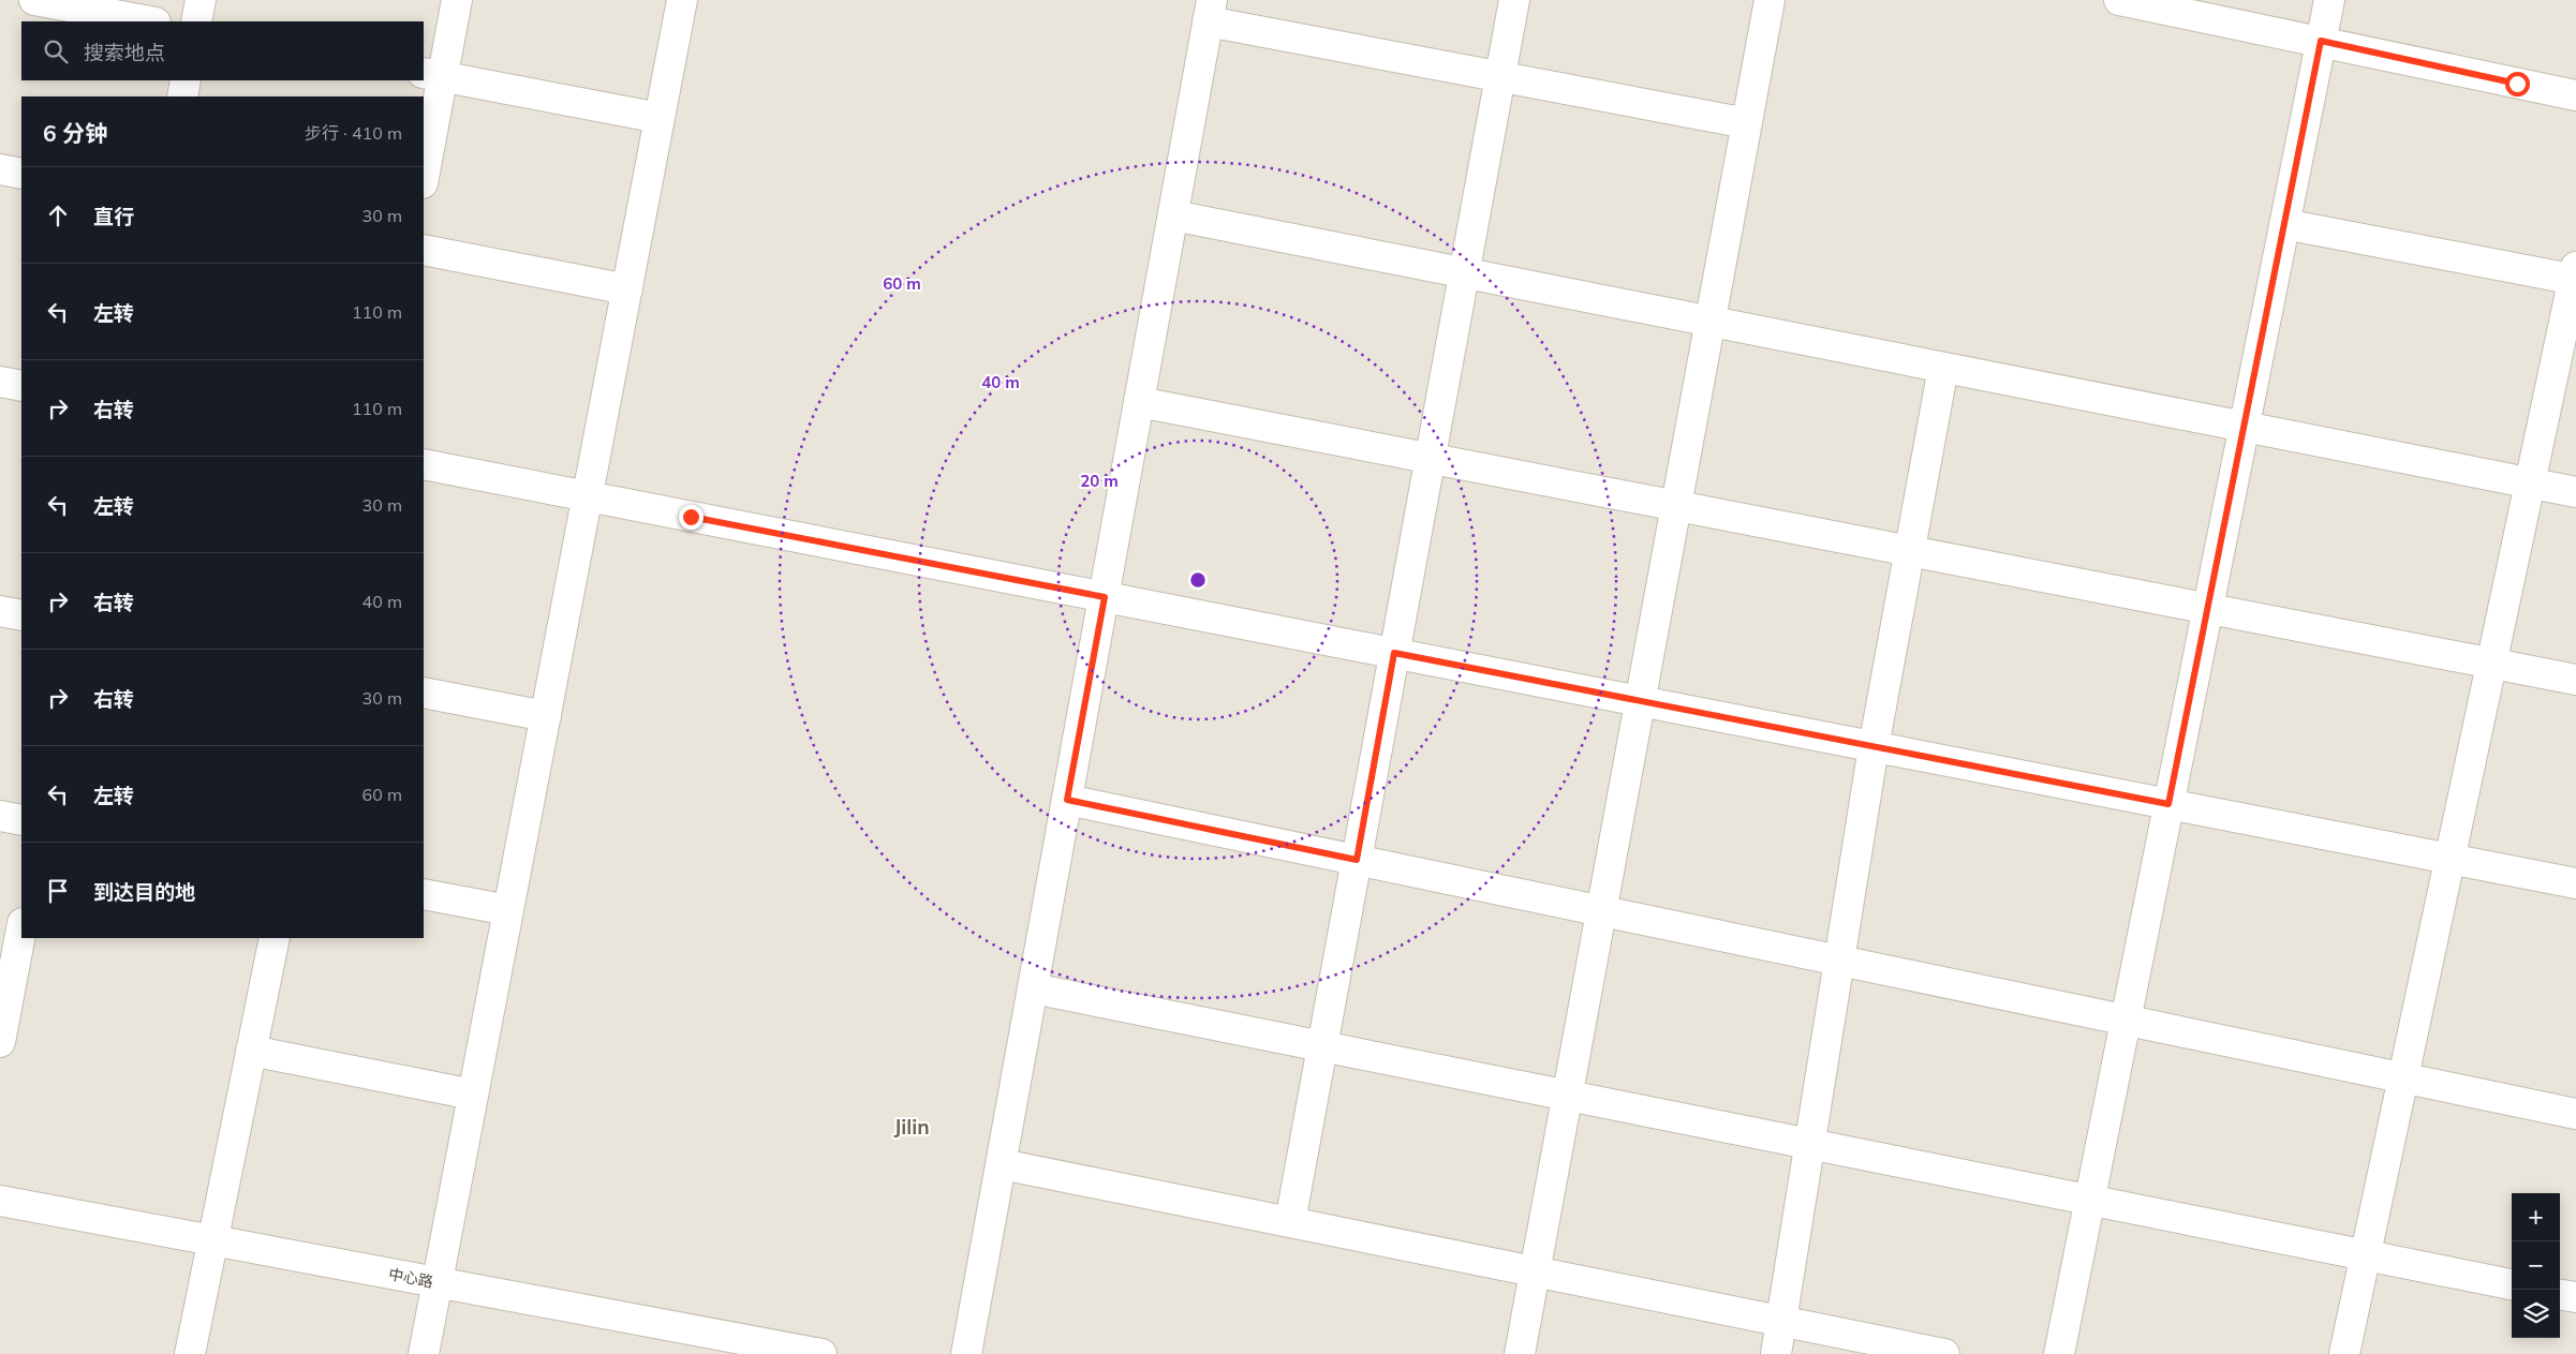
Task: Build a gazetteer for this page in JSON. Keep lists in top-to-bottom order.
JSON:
{
  "streets": {
    "street": ["中心路"]
  },
  "districts": ["Jilin"],
  "page": {
    "search": "搜索地点",
    "heading": ["6 分钟", "步行 · 410 m"],
    "list": [
      ["直行", "30 m"],
      ["左转", "110 m"],
      ["右转", "110 m"],
      ["左转", "30 m"],
      ["右转", "40 m"],
      ["右转", "30 m"],
      ["左转", "60 m"],
      "到达目的地"
    ],
    "map_buttons": ["+", "−"]
  },
  "rings": ["60 m", "40 m", "20 m"]
}
